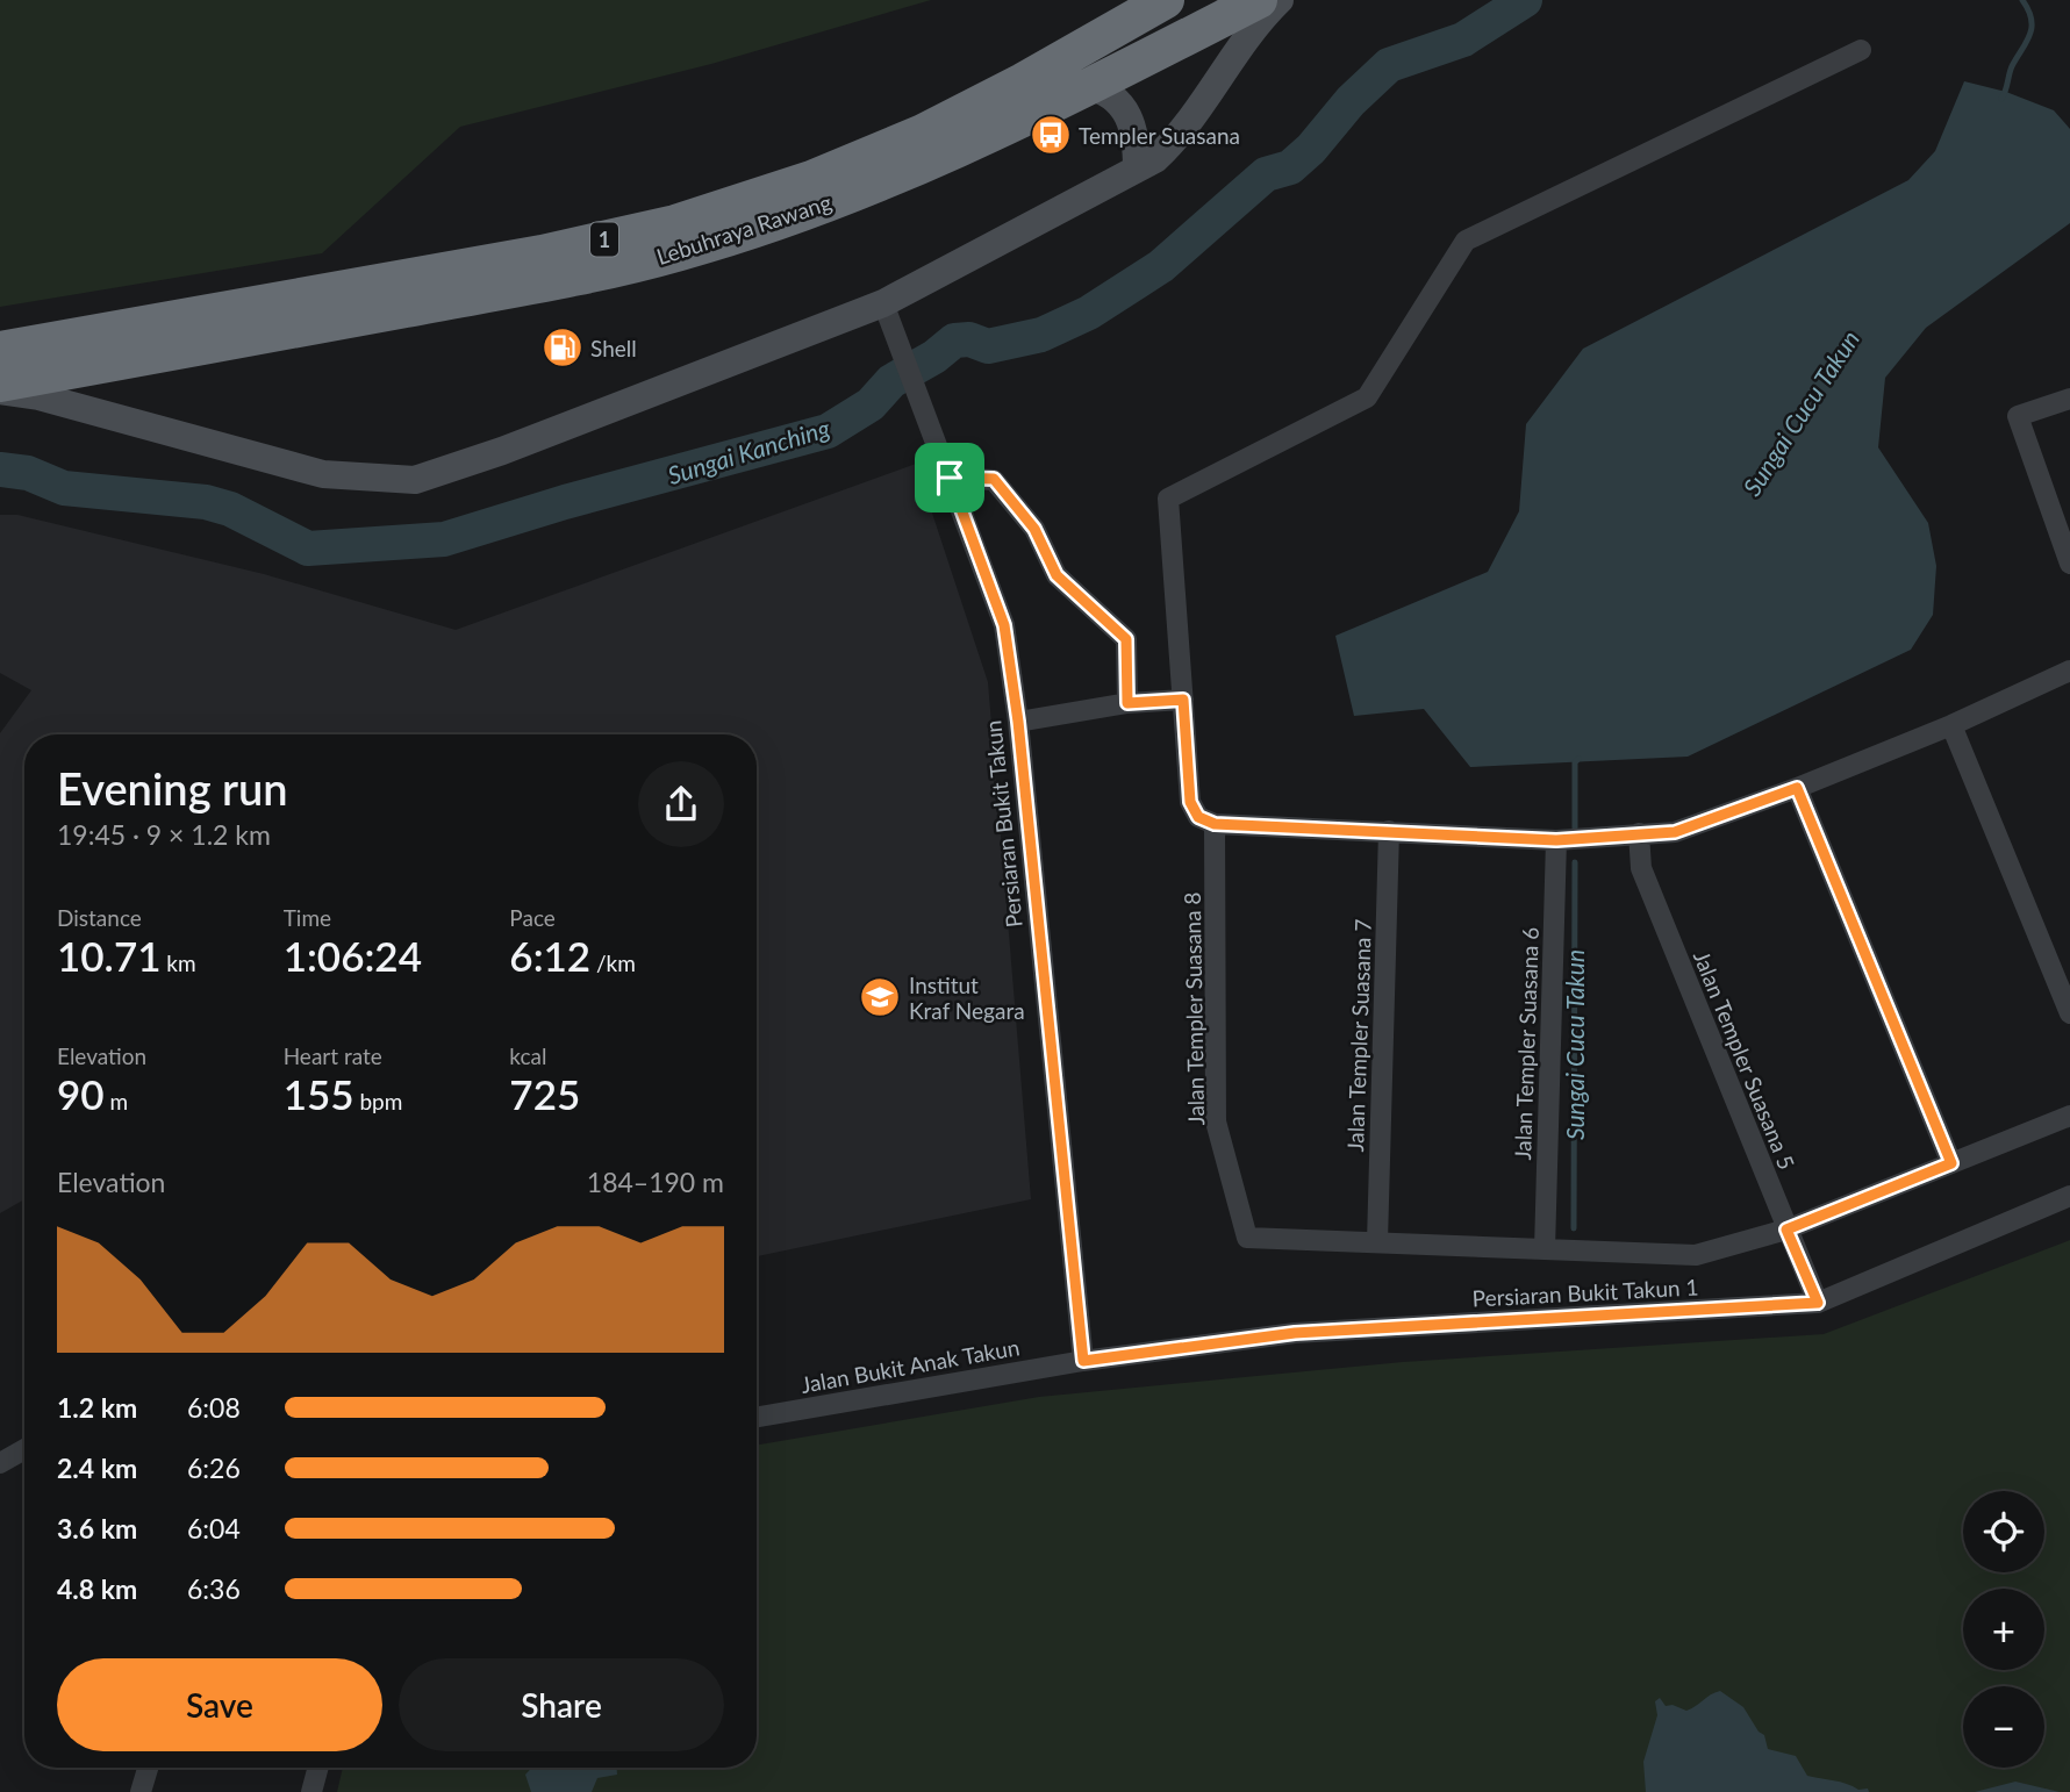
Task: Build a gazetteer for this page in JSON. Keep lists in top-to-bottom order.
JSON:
{
  "streets": {
    "highway": ["Lebuhraya Rawang", "1"],
    "street": [
      "Persiaran Bukit Takun",
      "Jalan Templer Suasana 8",
      "Jalan Templer Suasana 7",
      "Jalan Templer Suasana 6",
      "Jalan Templer Suasana 5",
      "Persiaran Bukit Takun 1",
      "Jalan Bukit Anak Takun"
    ]
  },
  "crossings": [
    ["Persiaran Bukit Takun", "Persiaran Bukit Takun 1"],
    ["Persiaran Bukit Takun", "Jalan Bukit Anak Takun"],
    ["Jalan Templer Suasana 8", "Jalan Templer Suasana 7"],
    ["Jalan Templer Suasana 5", "Persiaran Bukit Takun 1"],
    ["Persiaran Bukit Takun 1", "Jalan Bukit Anak Takun"]
  ],
  "water": ["Sungai Cucu Takun", "Sungai Kanching"],
  "places": {
    "bus stop": ["Templer Suasana"],
    "fuel station": ["Shell"],
    "school or university": ["Institut Kraf Negara"]
  },
  "page": {
    "heading": ["Evening run", "19:45 · 9 × 1.2 km"],
    "stats": [
      ["Distance", "10.71 km"],
      ["Time", "1:06:24"],
      ["Pace", "6:12 /km"],
      ["Elevation", "90 m"],
      ["Heart rate", "155 bpm"],
      ["kcal", "725"]
    ],
    "chart": ["Elevation", "184–190 m"],
    "list": [
      {
        "name": "1.2 km",
        "note": "6:08"
      },
      {
        "name": "2.4 km",
        "note": "6:26"
      },
      {
        "name": "3.6 km",
        "note": "6:04"
      },
      {
        "name": "4.8 km",
        "note": "6:36"
      }
    ],
    "map_buttons": ["+", "−"],
    "buttons": ["Save", "Share"]
  }
}
